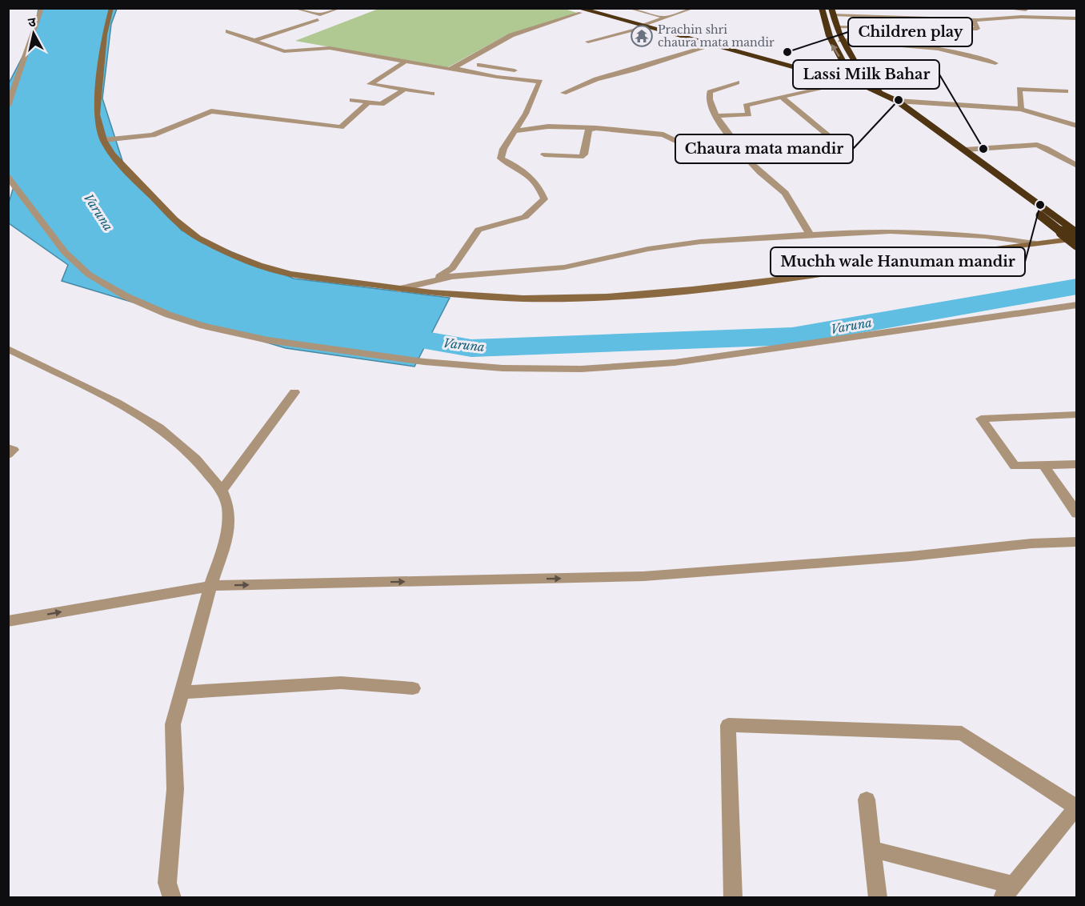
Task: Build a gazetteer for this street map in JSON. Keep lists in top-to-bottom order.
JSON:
{
  "water": ["Varuna"],
  "places": {
    "temple": ["Prachin shri chaura mata mandir"],
    "other": [
      "Children play",
      "Chaura mata mandir",
      "Lassi Milk Bahar",
      "Muchh wale Hanuman mandir"
    ]
  },
  "north": "top"
}
